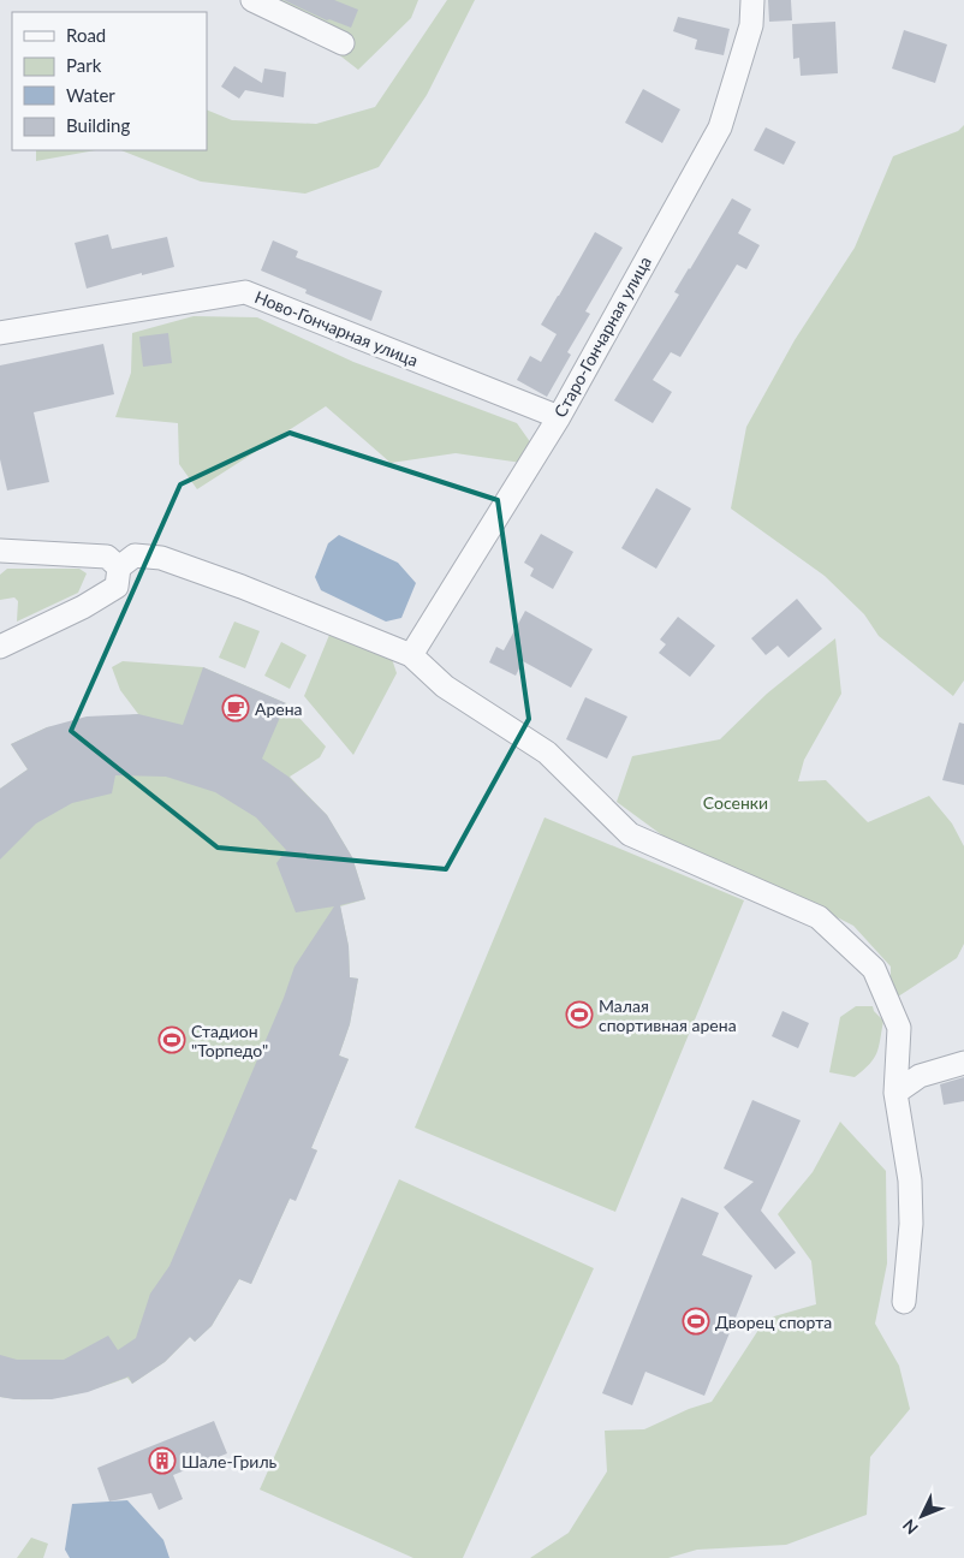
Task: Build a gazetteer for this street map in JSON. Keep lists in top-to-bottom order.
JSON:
{
  "streets": {
    "street": ["Ново-Гончарная улица", "Старо-Гончарная улица"]
  },
  "crossings": [
    ["Ново-Гончарная улица", "Старо-Гончарная улица"]
  ],
  "parks": ["Сосенки"],
  "places": {
    "cafe": ["Арена"],
    "sports": ["Малая спортивная арена", "Стадион \"Торпедо\"", "Дворец спорта"],
    "building": ["Шале-Гриль"]
  },
  "legend": [
    "Road",
    "Park",
    "Water",
    "Building"
  ],
  "north": "bottom left"
}
